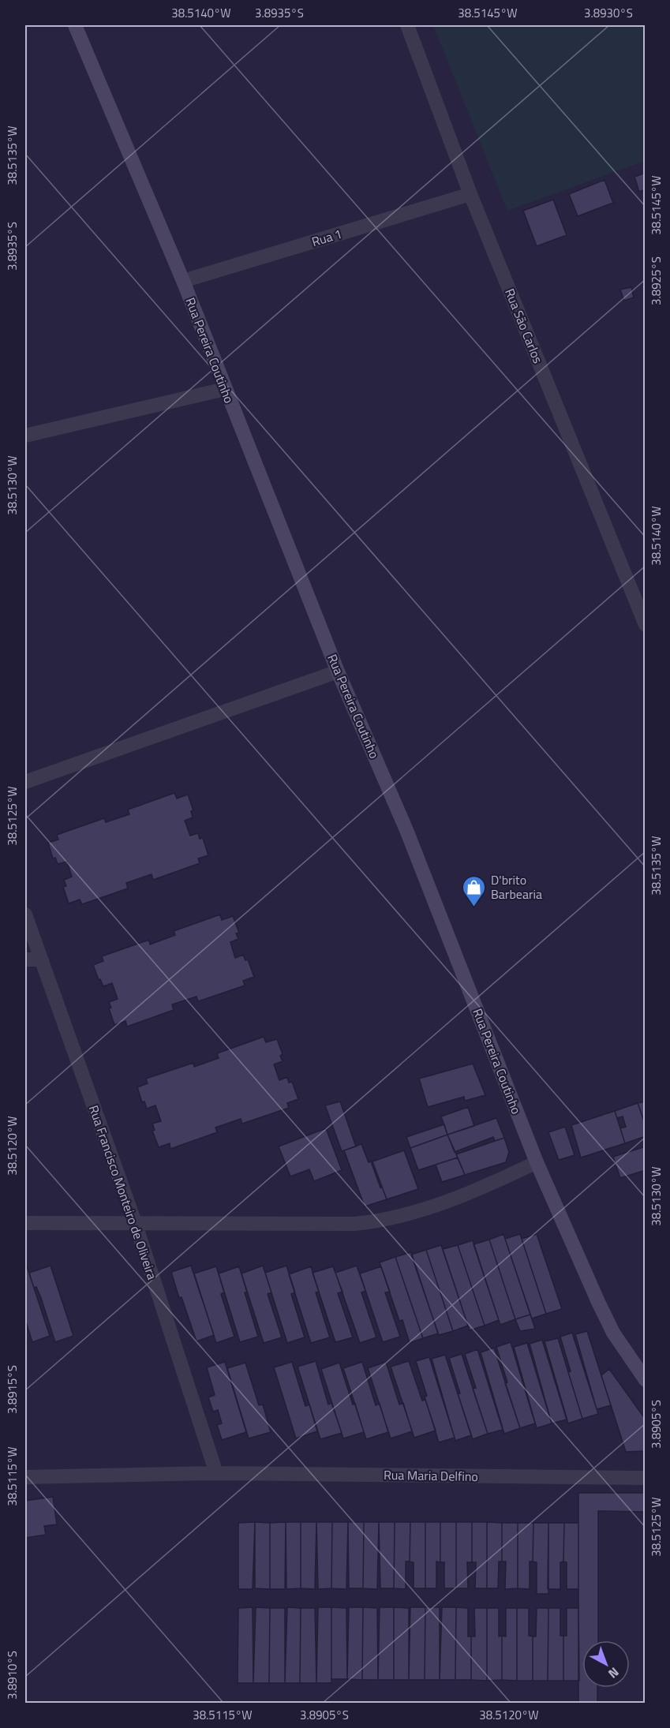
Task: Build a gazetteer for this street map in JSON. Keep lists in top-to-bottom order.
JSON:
{
  "streets": {
    "street": [
      "Rua 1",
      "Rua São Carlos",
      "Rua Pereira Coutinho",
      "Rua Francisco Monteiro de Oliveira",
      "Rua Maria Delfino"
    ]
  },
  "crossings": [
    ["Rua 1", "Rua São Carlos"],
    ["Rua 1", "Rua Pereira Coutinho"],
    ["Rua Francisco Monteiro de Oliveira", "Rua Maria Delfino"]
  ],
  "places": {
    "shop": ["D'brito Barbearia"]
  },
  "north": "bottom right",
  "coordinates": [
    "38.5140°W",
    "3.8935°S",
    "38.5145°W",
    "3.8930°S",
    "38.5135°W",
    "3.8925°S",
    "38.5130°W",
    "38.5125°W",
    "38.5120°W",
    "3.8915°S",
    "3.8905°S",
    "38.5115°W",
    "3.8910°S"
  ]
}
